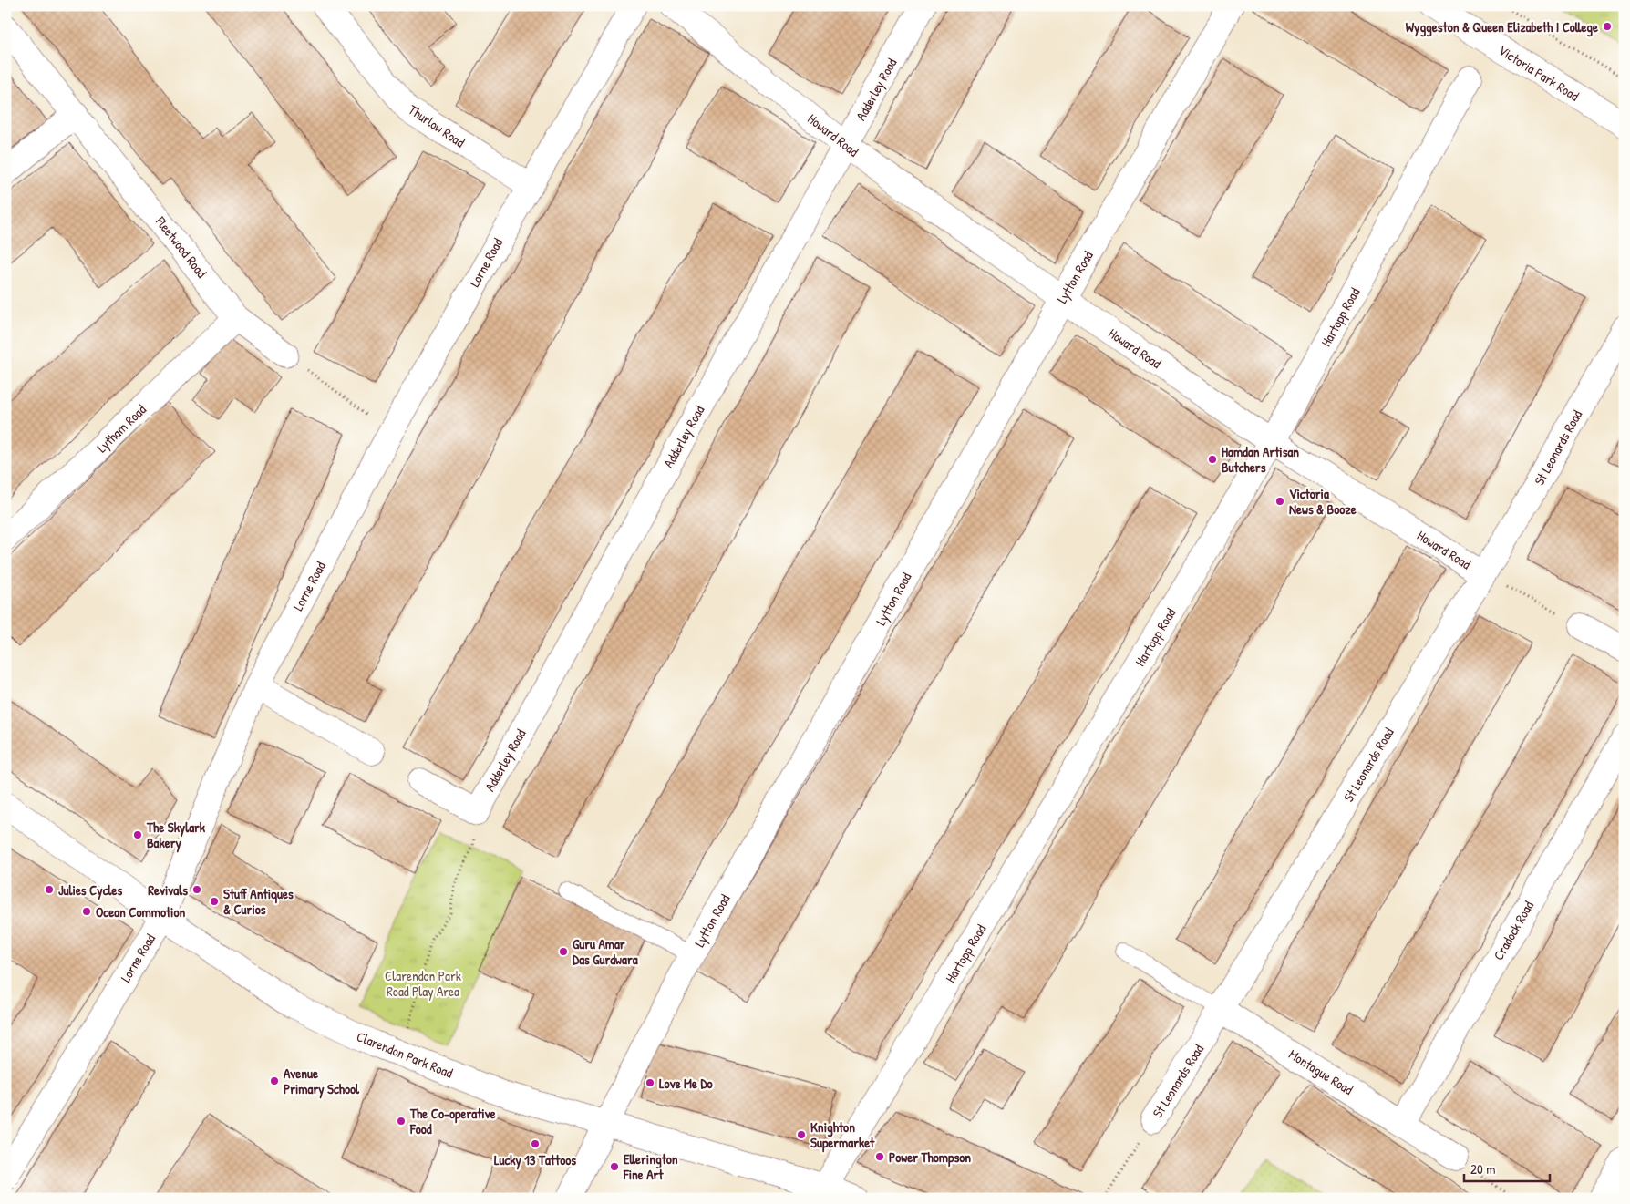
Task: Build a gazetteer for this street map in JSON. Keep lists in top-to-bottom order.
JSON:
{
  "streets": {
    "street": [
      "Victoria Park Road",
      "Adderley Road",
      "Thurlow Road",
      "Howard Road",
      "Fleetwood Road",
      "Lorne Road",
      "Lytton Road",
      "Hartopp Road",
      "Lytham Road",
      "St Leonards Road",
      "Cradock Road",
      "Clarendon Park Road",
      "Montague Road"
    ]
  },
  "crossings": [
    ["Adderley Road", "Howard Road"],
    ["Thurlow Road", "Lorne Road"],
    ["Howard Road", "Lytton Road"],
    ["Howard Road", "Hartopp Road"],
    ["Howard Road", "St Leonards Road"],
    ["Fleetwood Road", "Lytham Road"],
    ["Lorne Road", "Clarendon Park Road"],
    ["Lytton Road", "Clarendon Park Road"],
    ["Hartopp Road", "Clarendon Park Road"],
    ["St Leonards Road", "Montague Road"],
    ["Cradock Road", "Montague Road"]
  ],
  "parks": ["Clarendon Park Road Play Area"],
  "places": [
    "Wyggeston & Queen Elizabeth I College",
    "Hamdan Artisan Butchers",
    "Victoria News & Booze",
    "The Skylark Bakery",
    "Julies Cycles",
    "Revivals",
    "Stuff Antiques & Curios",
    "Ocean Commotion",
    "Guru Amar Das Gurdwara",
    "Avenue Primary School",
    "Love Me Do",
    "The Co-operative Food",
    "Knighton Supermarket",
    "Lucky 13 Tattoos",
    "Power Thompson",
    "Ellerington Fine Art"
  ],
  "scale_bar": "20 m"
}
